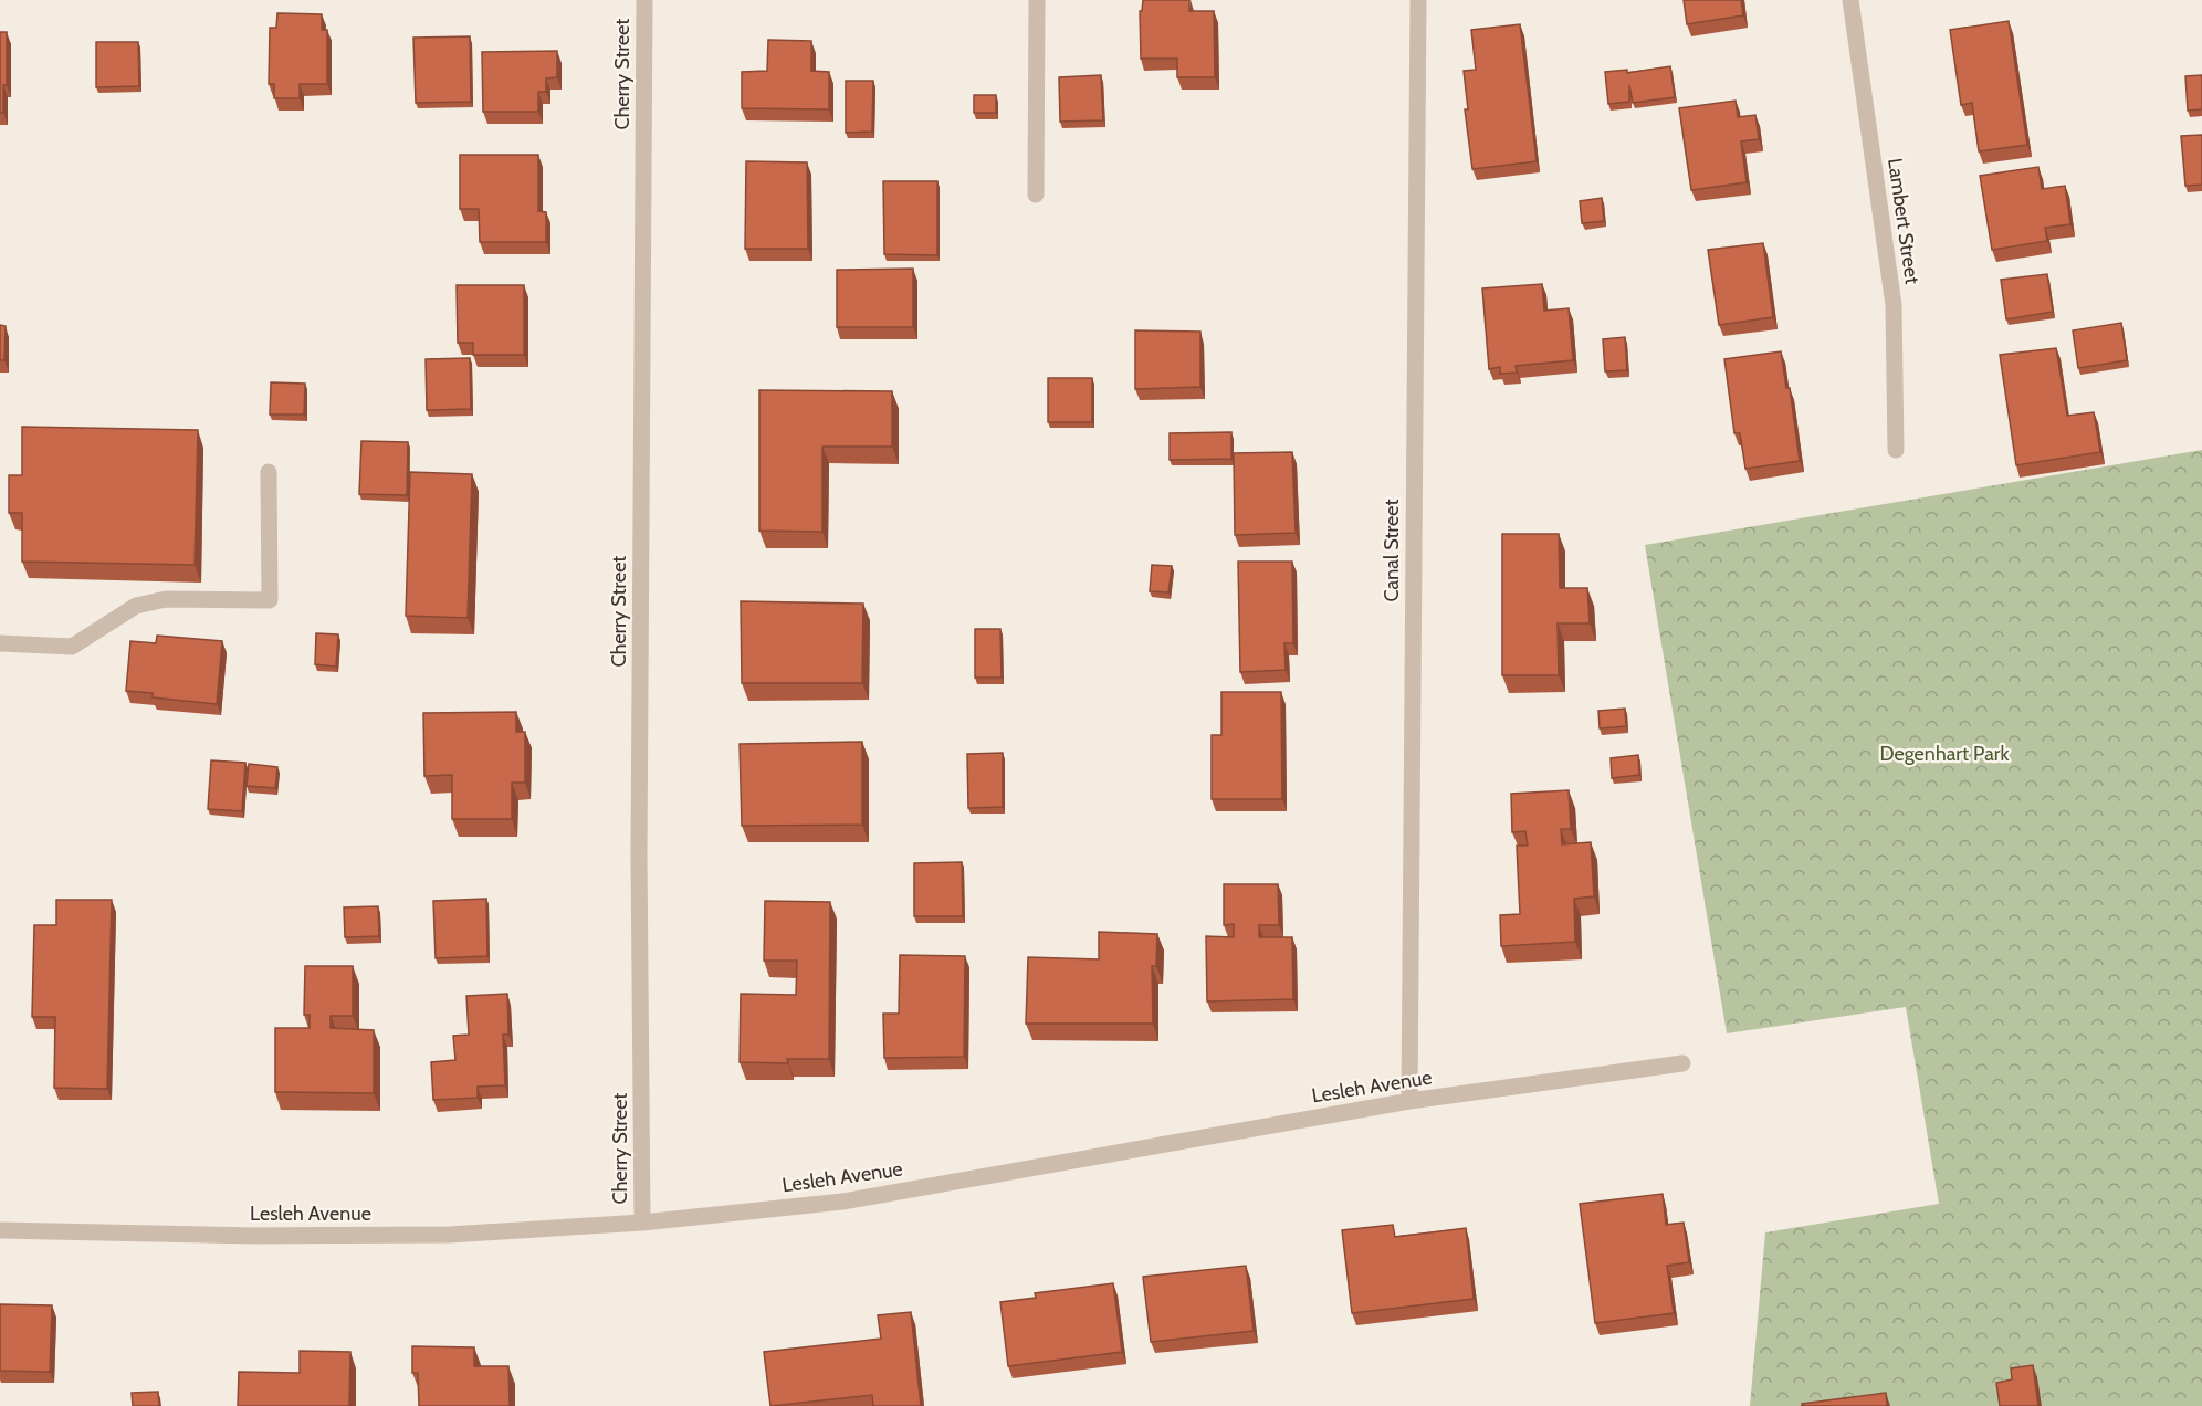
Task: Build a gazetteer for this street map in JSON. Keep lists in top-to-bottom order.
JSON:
{
  "streets": {
    "street": [
      "Cherry Street",
      "Lambert Street",
      "Canal Street",
      "Lesleh Avenue"
    ]
  },
  "crossings": [
    ["Cherry Street", "Lesleh Avenue"],
    ["Canal Street", "Lesleh Avenue"]
  ],
  "parks": ["Degenhart Park"]
}
